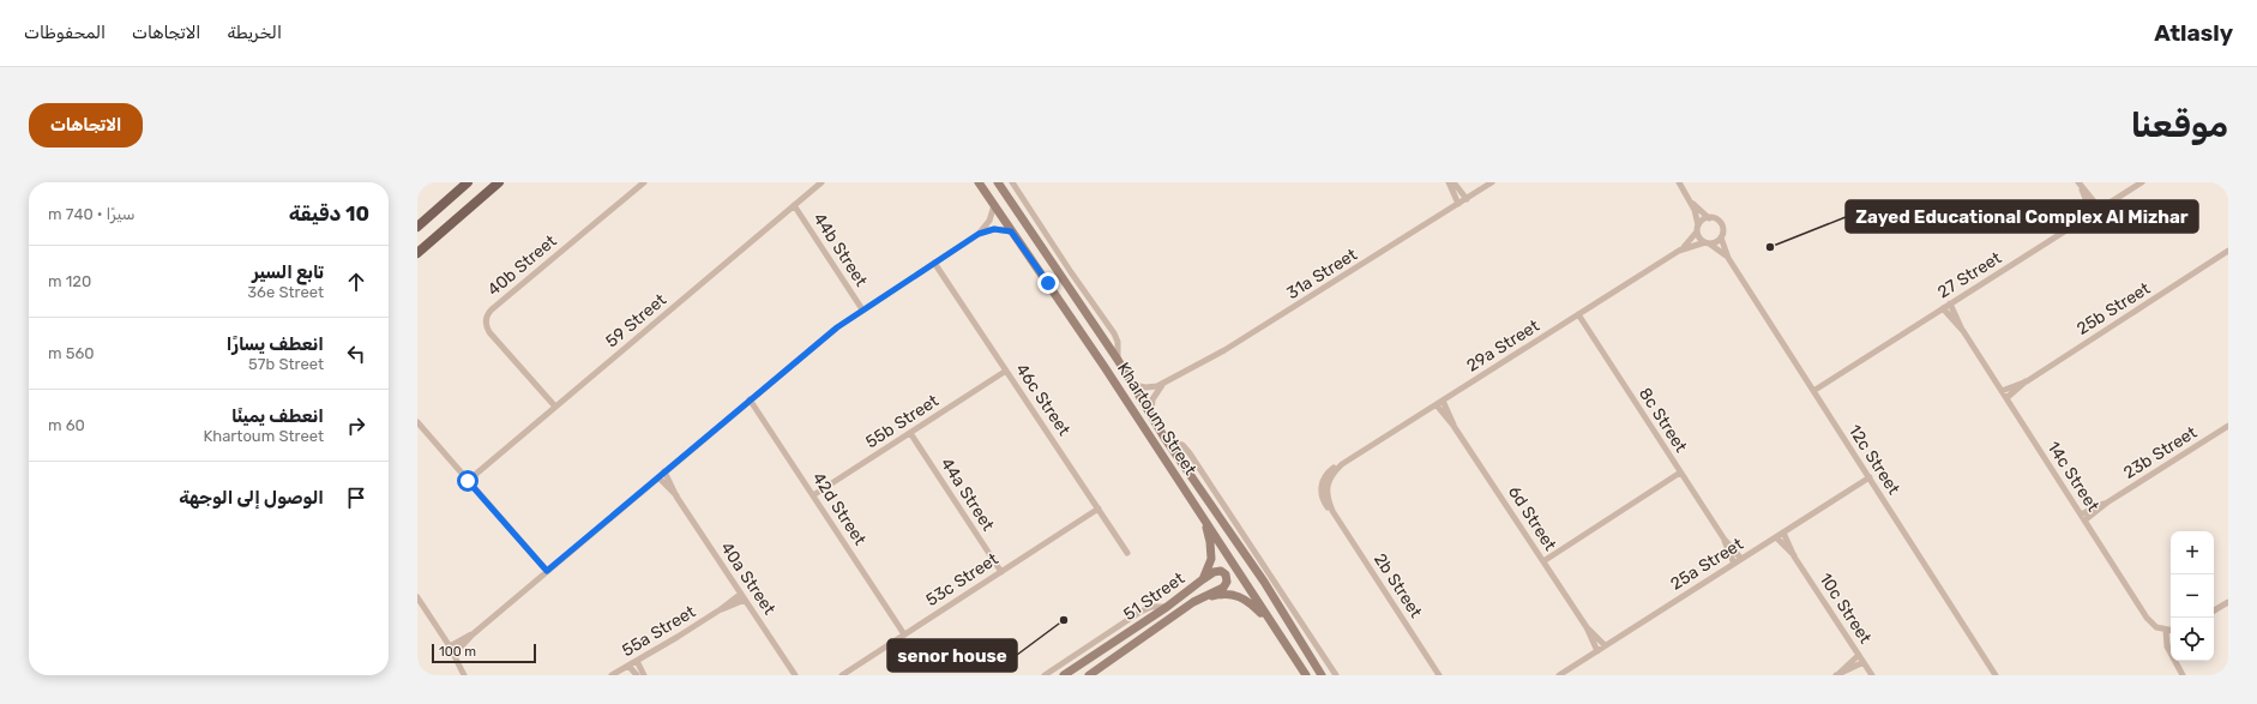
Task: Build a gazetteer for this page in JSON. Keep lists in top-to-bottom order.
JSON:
{
  "streets": {
    "main road": ["Khartoum Street", "51 Street"],
    "street": [
      "44b Street",
      "40b Street",
      "31a Street",
      "27 Street",
      "25b Street",
      "59 Street",
      "29a Street",
      "46c Street",
      "8c Street",
      "55b Street",
      "23b Street",
      "12c Street",
      "14c Street",
      "44a Street",
      "42d Street",
      "6d Street",
      "25a Street",
      "40a Street",
      "53c Street",
      "2b Street",
      "10c Street",
      "55a Street"
    ]
  },
  "crossings": [
    ["44b Street", "59 Street"],
    ["40b Street", "59 Street"],
    ["31a Street", "Khartoum Street"],
    ["27 Street", "12c Street"],
    ["27 Street", "14c Street"],
    ["25b Street", "14c Street"],
    ["29a Street", "8c Street"],
    ["29a Street", "12c Street"],
    ["29a Street", "6d Street"],
    ["29a Street", "2b Street"],
    ["46c Street", "55b Street"],
    ["46c Street", "53c Street"],
    ["Khartoum Street", "51 Street"],
    ["8c Street", "25a Street"],
    ["55b Street", "44a Street"],
    ["55b Street", "42d Street"],
    ["23b Street", "14c Street"],
    ["12c Street", "25a Street"],
    ["44a Street", "53c Street"],
    ["42d Street", "53c Street"],
    ["6d Street", "25a Street"],
    ["25a Street", "10c Street"],
    ["40a Street", "55a Street"]
  ],
  "places": ["Zayed Educational Complex Al Mizhar", "senor house"],
  "scale_bar": "100 m",
  "page": {
    "header": "Atlasly",
    "nav": ["الخريطة", "الاتجاهات", "المحفوظات"],
    "buttons": "الاتجاهات",
    "title": "موقعنا",
    "heading": ["10 دقيقة", "سيرًا · 740 m"],
    "list": [
      ["تابع السير", "36e Street", "120 m"],
      ["انعطف يسارًا", "57b Street", "560 m"],
      ["انعطف يمينًا", "Khartoum Street", "60 m"],
      "الوصول إلى الوجهة"
    ],
    "map_buttons": ["+", "−"],
    "scale": "100 m"
  }
}
